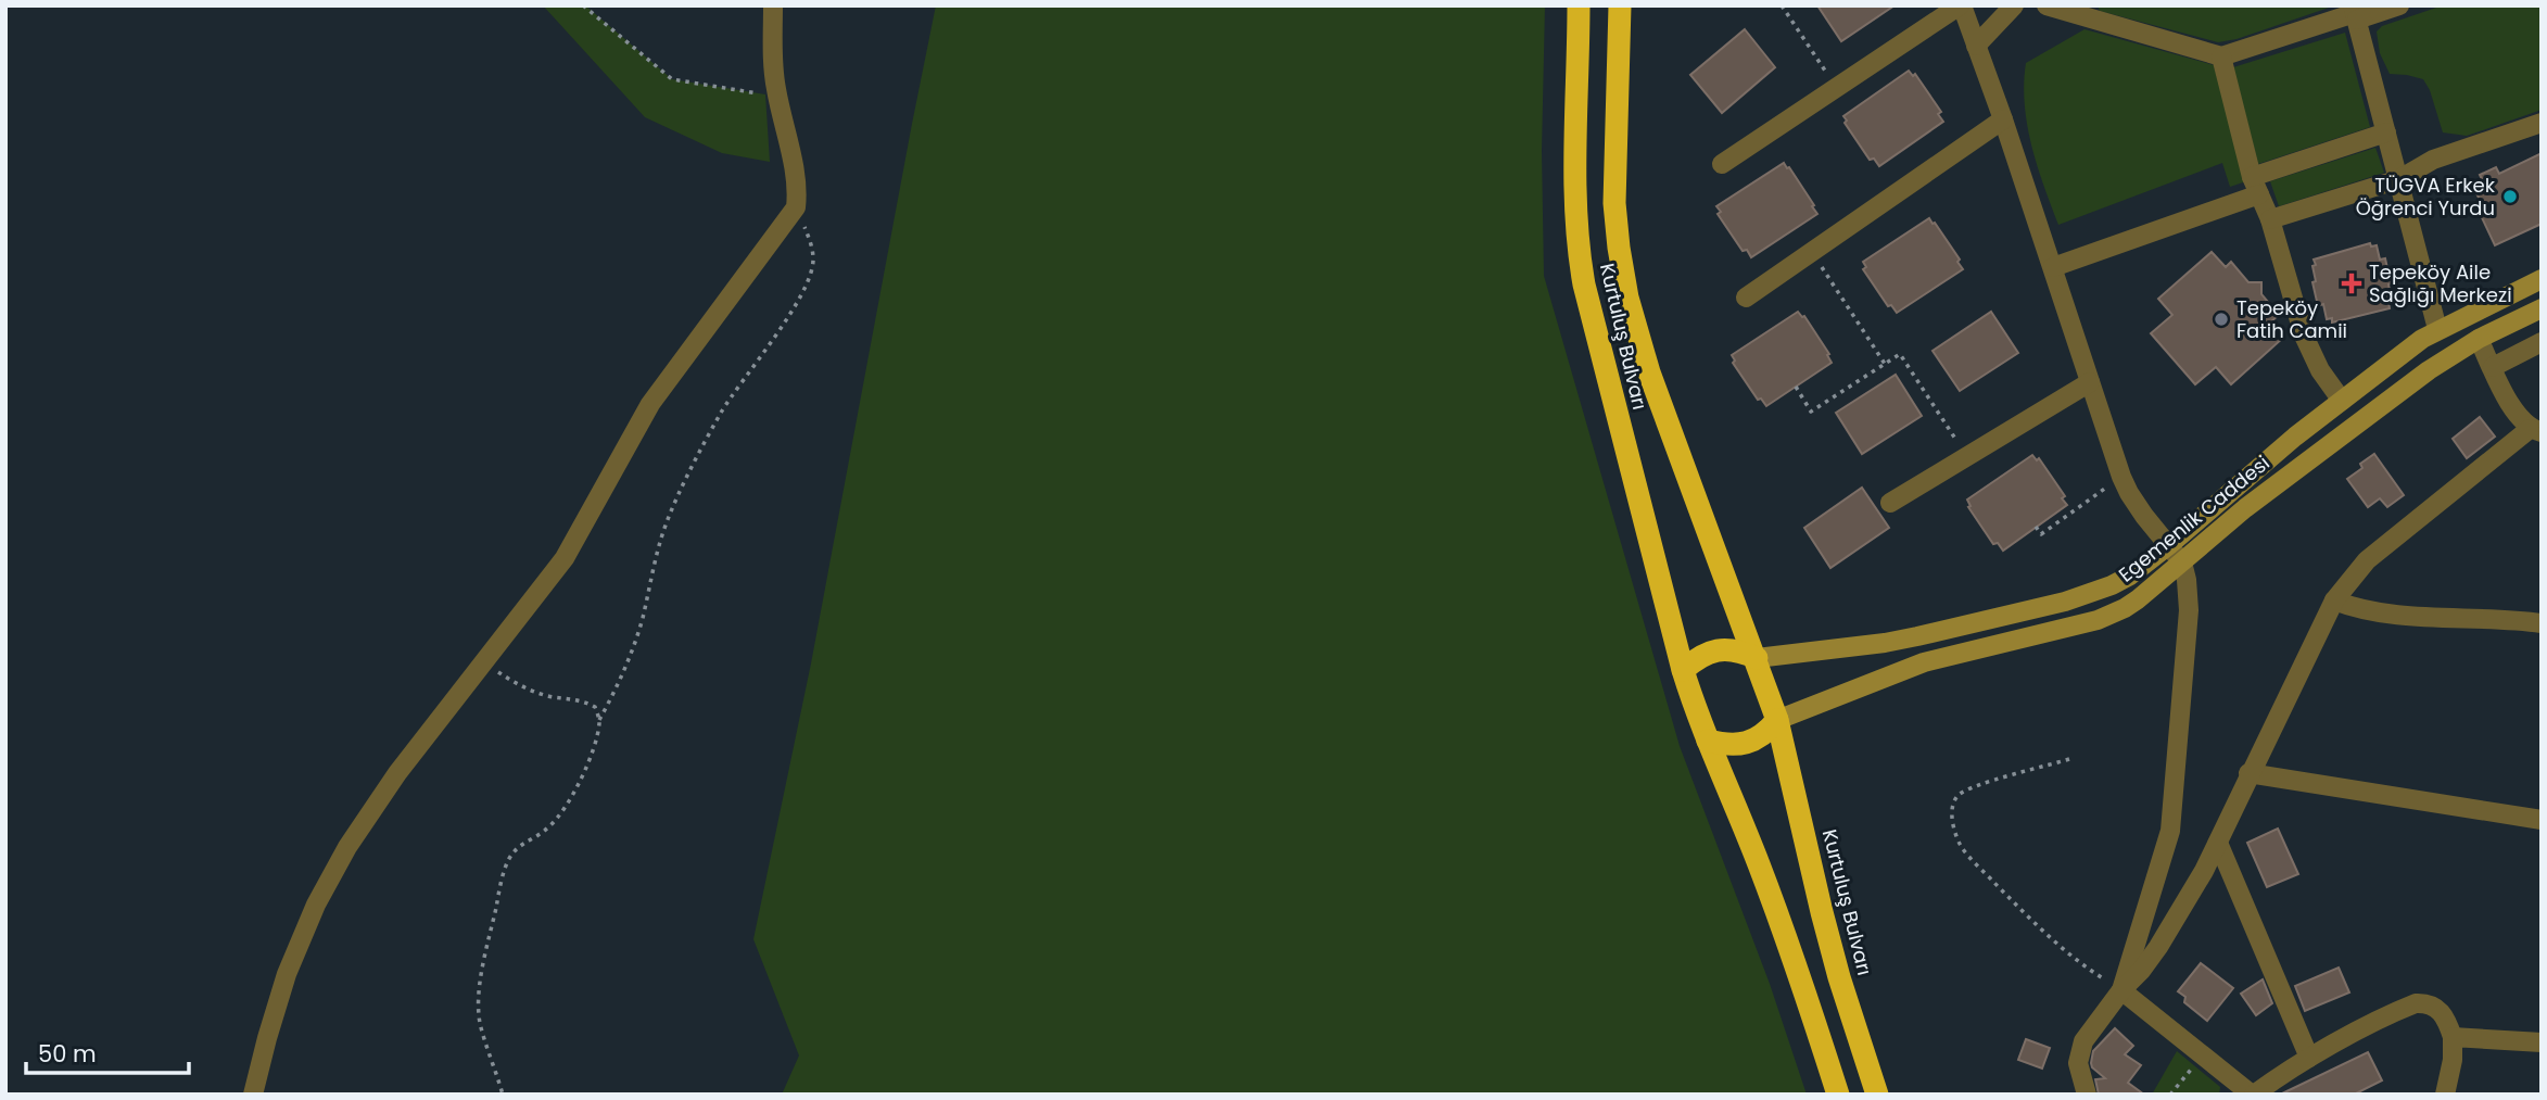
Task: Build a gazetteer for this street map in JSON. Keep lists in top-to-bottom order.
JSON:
{
  "streets": {
    "highway": ["Kurtuluş Bulvarı"],
    "main road": ["Egemenlik Caddesi"]
  },
  "crossings": [
    ["Kurtuluş Bulvarı", "Egemenlik Caddesi"]
  ],
  "places": {
    "other": ["TÜGVA Erkek Öğrenci Yurdu", "Tepeköy Fatih Camii"],
    "health": ["Tepeköy Aile Sağlığı Merkezi"]
  },
  "scale_bar": "50 m"
}
